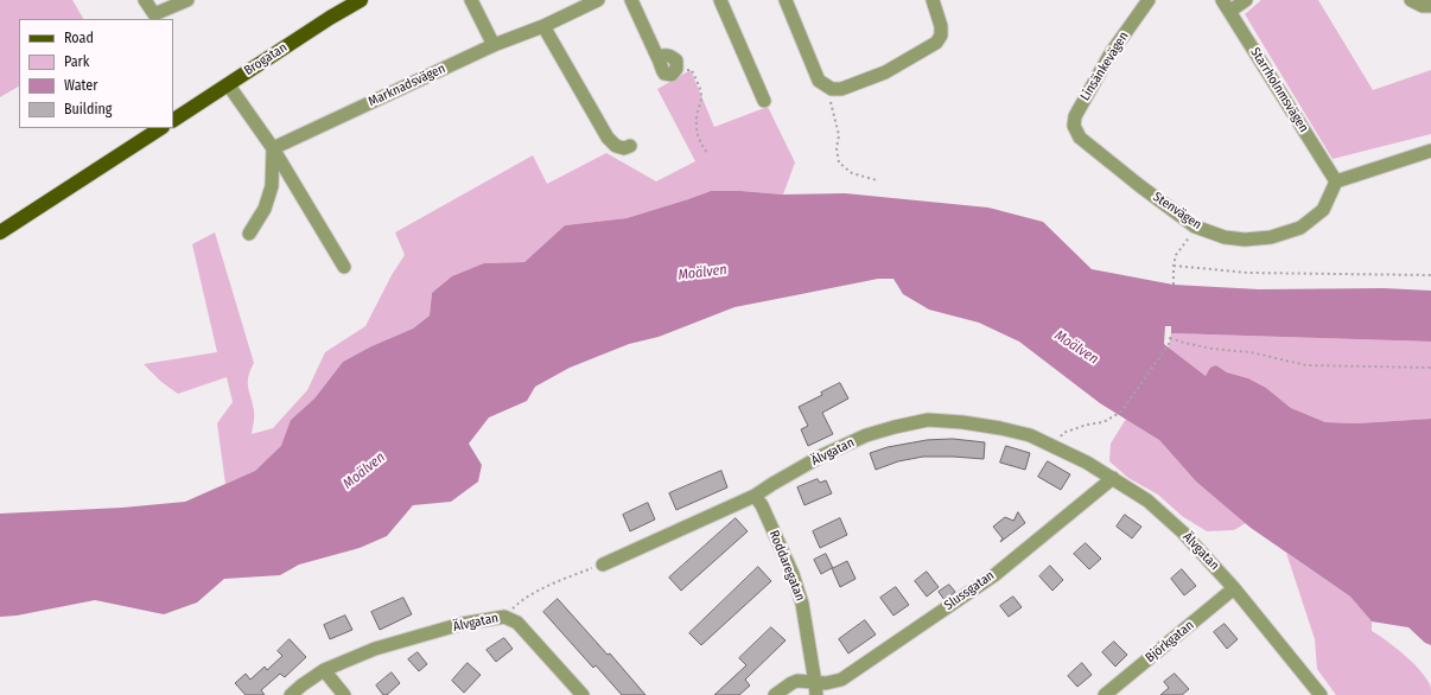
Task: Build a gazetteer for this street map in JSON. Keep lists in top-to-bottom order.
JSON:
{
  "streets": {
    "main road": ["Brogatan"],
    "street": [
      "Linsänkevägen",
      "Marknadsvägen",
      "Starrholnmsvägen",
      "Stenvägen",
      "Älvgatan",
      "Roddaregatan",
      "Slussgatan",
      "Björkgatan"
    ]
  },
  "crossings": [
    ["Linsänkevägen", "Stenvägen"],
    ["Starrholnmsvägen", "Stenvägen"],
    ["Älvgatan", "Roddaregatan"],
    ["Älvgatan", "Slussgatan"],
    ["Älvgatan", "Björkgatan"],
    ["Roddaregatan", "Slussgatan"]
  ],
  "water": ["Moälven"],
  "legend": [
    "Road",
    "Park",
    "Water",
    "Building"
  ]
}
